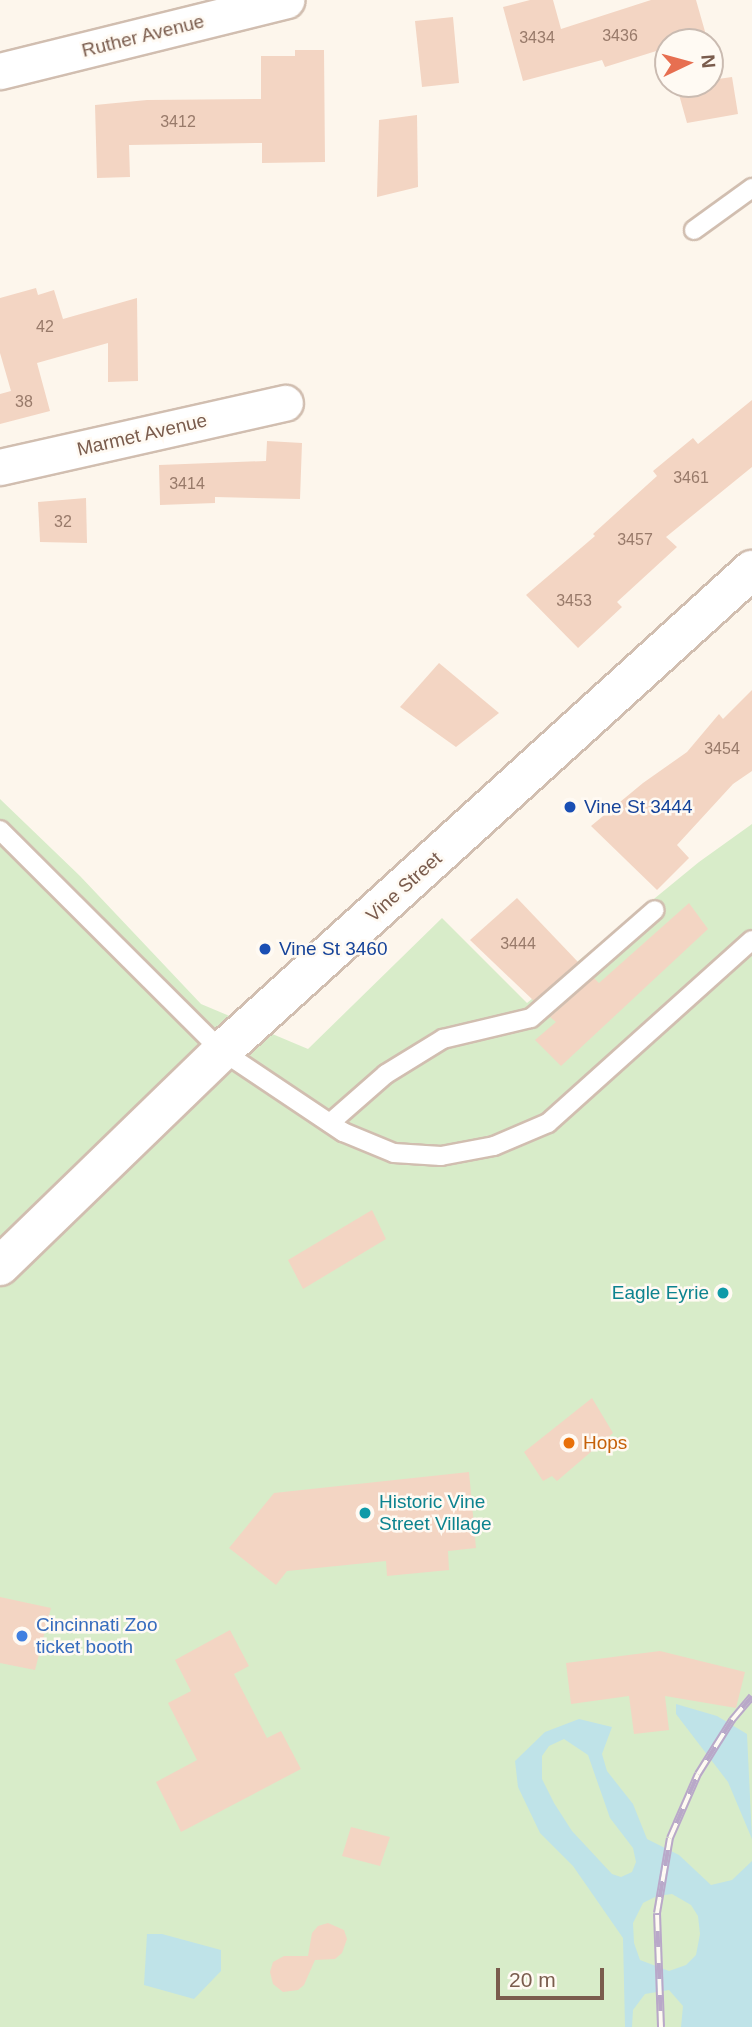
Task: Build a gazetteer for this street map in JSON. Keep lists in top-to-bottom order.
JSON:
{
  "streets": {
    "main road": ["Vine Street"],
    "street": ["Ruther Avenue", "Marmet Avenue"]
  },
  "places": [
    "Vine St 3444",
    "Vine St 3460",
    "Eagle Eyrie",
    "Hops",
    "Historic Vine Street Village",
    "Cincinnati Zoo ticket booth"
  ],
  "house_numbers": [
    "3436",
    "3434",
    "3412",
    "42",
    "38",
    "3461",
    "3414",
    "32",
    "3457",
    "3453",
    "3454",
    "3444"
  ],
  "scale_bar": "20 m",
  "north": "right"
}
